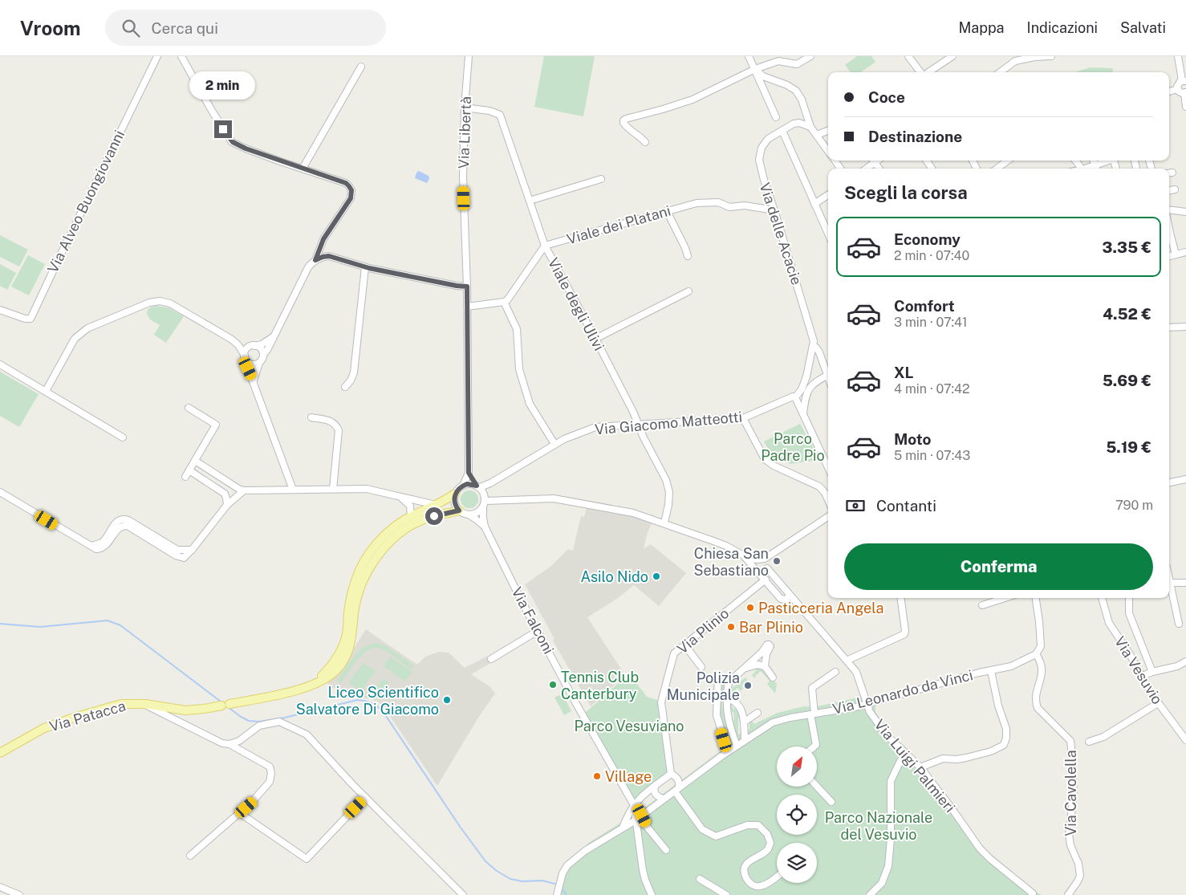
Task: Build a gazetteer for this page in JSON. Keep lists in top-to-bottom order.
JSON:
{
  "streets": {
    "main road": ["Via Patacca"],
    "street": [
      "Via Libertà",
      "Via Alveo Buongiovanni",
      "Viale dei Platani",
      "Via delle Acacie",
      "Viale degli Ulivi",
      "Via Giacomo Matteotti",
      "Via Falconi",
      "Via Plinio",
      "Via Vesuvio",
      "Via Leonardo da Vinci",
      "Via Luigi Palmieri",
      "Via Cavolella"
    ]
  },
  "crossings": [
    ["Via Libertà", "Viale degli Ulivi"],
    ["Via Libertà", "Via Giacomo Matteotti"],
    ["Via Libertà", "Via Falconi"],
    ["Viale dei Platani", "Via delle Acacie"],
    ["Viale dei Platani", "Viale degli Ulivi"],
    ["Via delle Acacie", "Via Giacomo Matteotti"],
    ["Viale degli Ulivi", "Via Giacomo Matteotti"],
    ["Via Giacomo Matteotti", "Via Falconi"],
    ["Via Falconi", "Via Leonardo da Vinci"],
    ["Via Plinio", "Via Leonardo da Vinci"],
    ["Via Leonardo da Vinci", "Via Luigi Palmieri"],
    ["Via Leonardo da Vinci", "Via Cavolella"]
  ],
  "parks": ["Parco Padre Pio", "Parco Vesuviano", "Parco Nazionale del Vesuvio"],
  "places": [
    "Chiesa San Sebastiano",
    "Asilo Nido",
    "Pasticceria Angela",
    "Bar Plinio",
    "Tennis Club Canterbury",
    "Polizia Municipale",
    "Liceo Scientifico Salvatore Di Giacomo",
    "Village"
  ],
  "north": "top right",
  "page": {
    "header": "Vroom",
    "search": "Cerca qui",
    "nav": ["Mappa", "Indicazioni", "Salvati"],
    "bubble": "2 min",
    "banner": ["Coce", "Destinazione"],
    "heading": "Scegli la corsa",
    "list": [
      {
        "name": "Economy",
        "note": "2 min · 07:40",
        "value": "3.35 €"
      },
      {
        "name": "Comfort",
        "note": "3 min · 07:41",
        "value": "4.52 €"
      },
      {
        "name": "XL",
        "note": "4 min · 07:42",
        "value": "5.69 €"
      },
      {
        "name": "Moto",
        "note": "5 min · 07:43",
        "value": "5.19 €"
      }
    ],
    "pay": ["Contanti", "790 m"],
    "buttons": "Conferma"
  }
}
